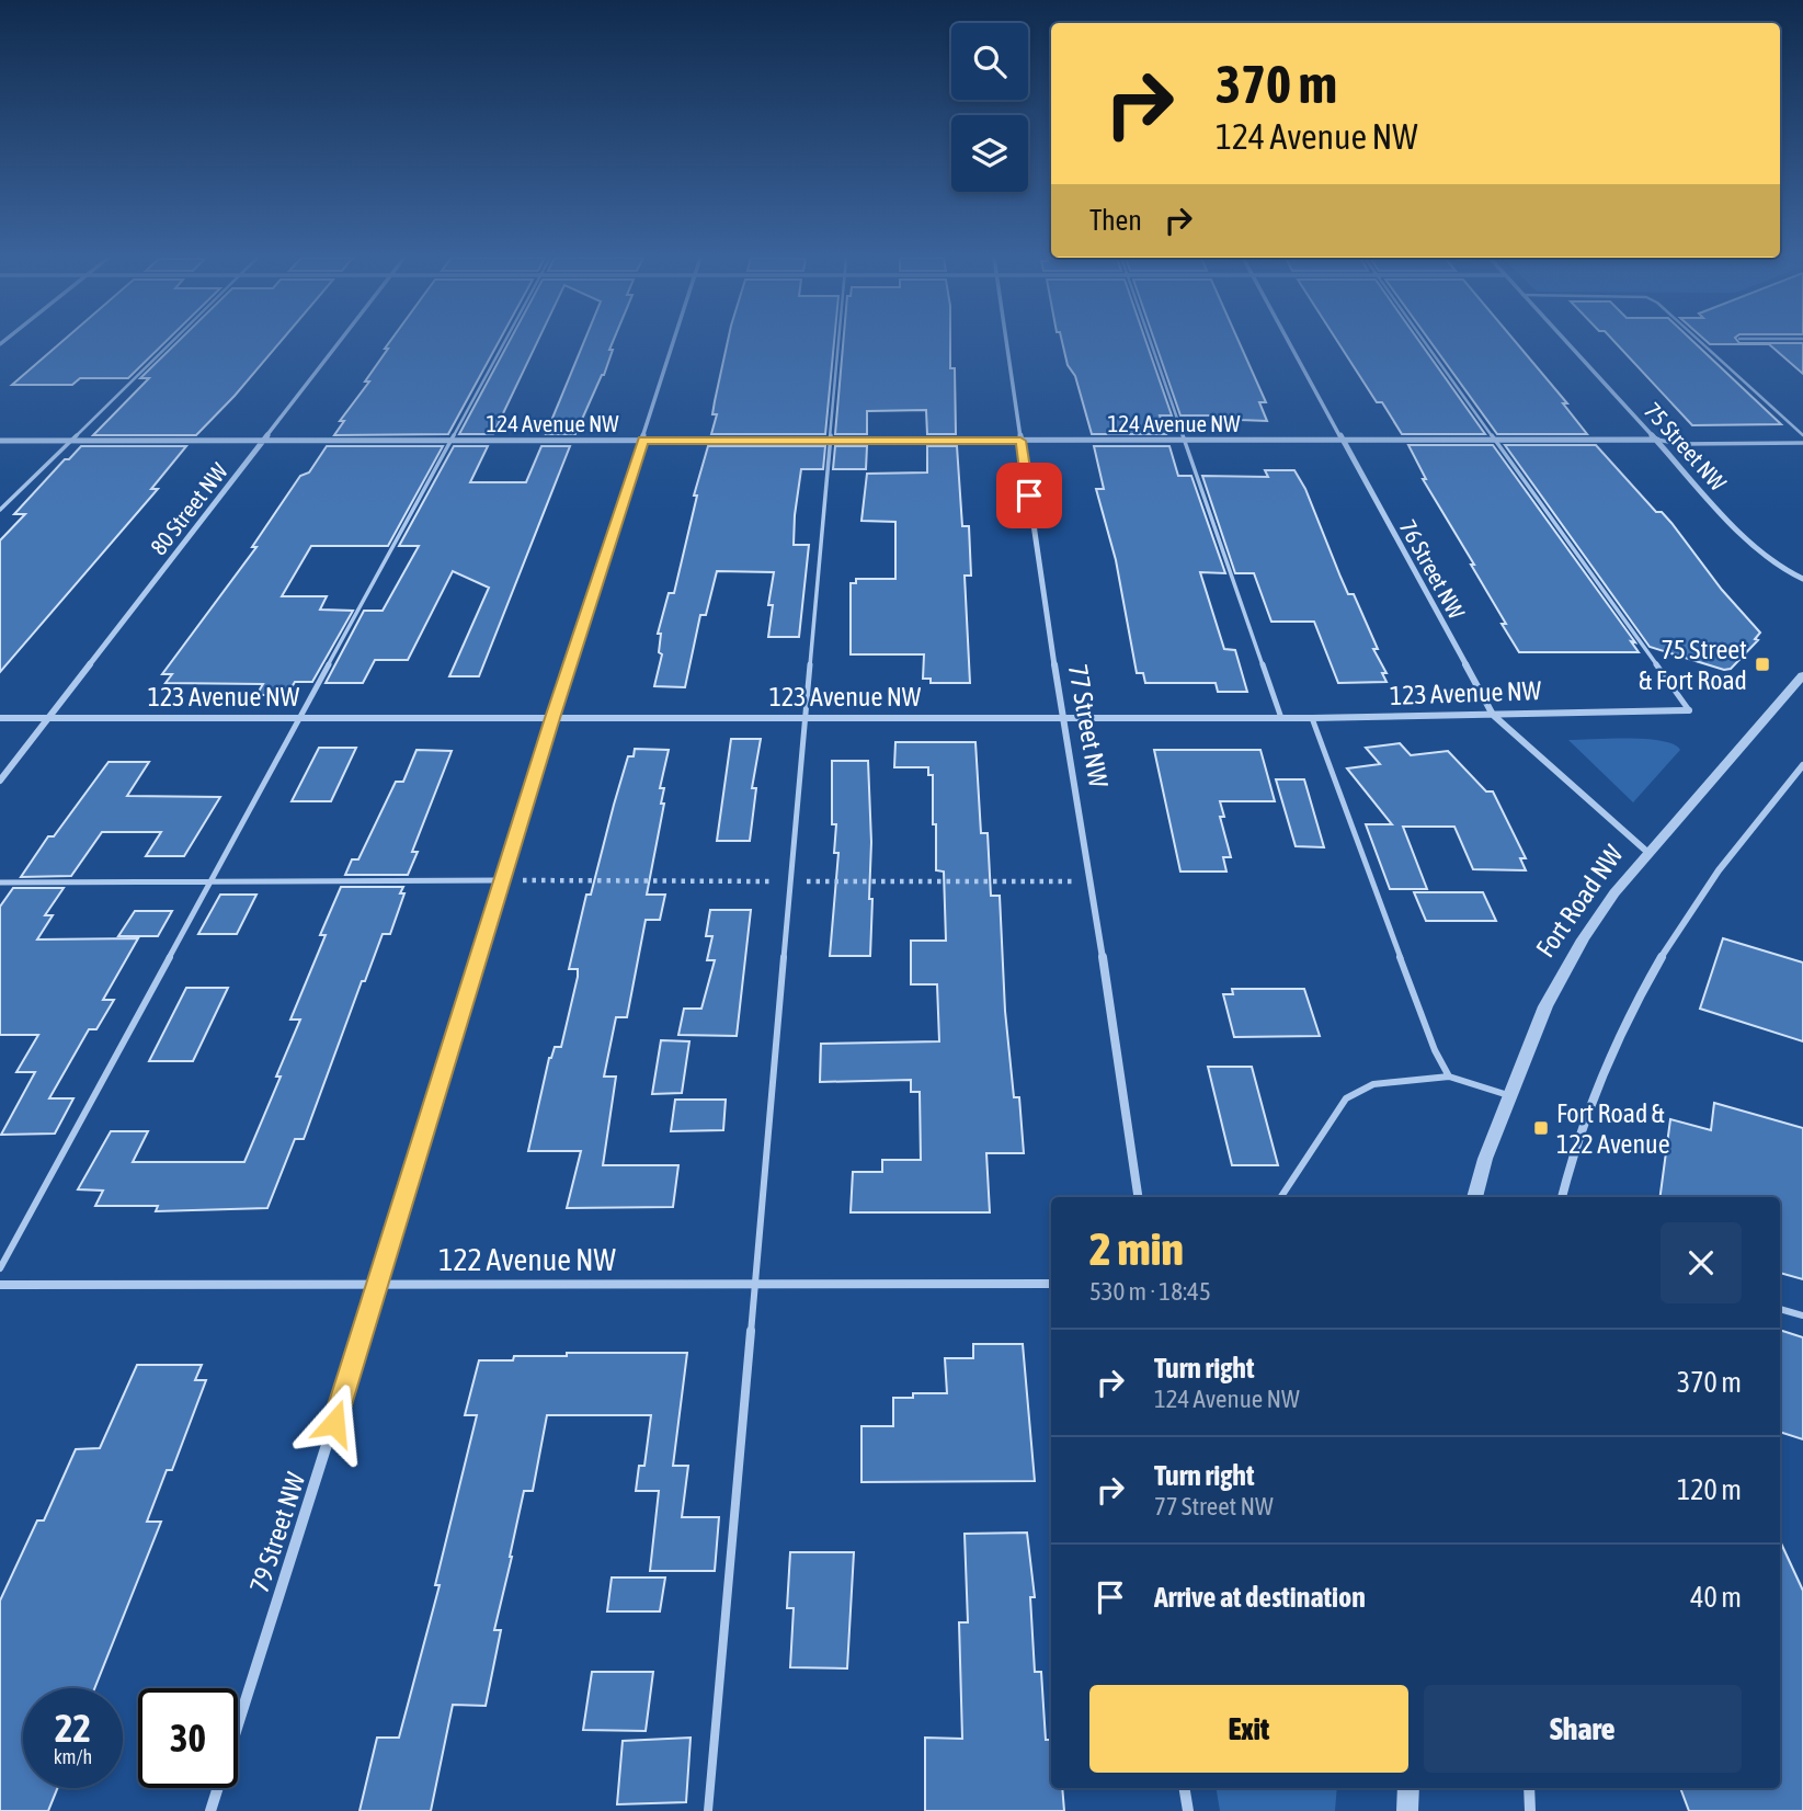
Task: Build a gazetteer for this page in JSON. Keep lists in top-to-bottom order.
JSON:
{
  "streets": {
    "street": [
      "124 Avenue NW",
      "75 Street NW",
      "80 Street NW",
      "76 Street NW",
      "123 Avenue NW",
      "77 Street NW",
      "Fort Road NW",
      "122 Avenue NW",
      "79 Street NW"
    ]
  },
  "crossings": [
    ["124 Avenue NW", "75 Street NW"],
    ["124 Avenue NW", "80 Street NW"],
    ["124 Avenue NW", "76 Street NW"],
    ["124 Avenue NW", "77 Street NW"],
    ["124 Avenue NW", "79 Street NW"],
    ["80 Street NW", "123 Avenue NW"],
    ["76 Street NW", "123 Avenue NW"],
    ["76 Street NW", "Fort Road NW"],
    ["123 Avenue NW", "77 Street NW"],
    ["123 Avenue NW", "79 Street NW"],
    ["122 Avenue NW", "79 Street NW"]
  ],
  "places": {
    "transit": ["75 Street & Fort Road", "Fort Road & 122 Avenue"]
  },
  "page": {
    "turn": ["370 m", "124 Avenue NW"],
    "then": "Then",
    "heading": ["2 min", "530 m · 18:45"],
    "list": [
      {
        "name": "Turn right",
        "note": "124 Avenue NW",
        "value": "370 m"
      },
      {
        "name": "Turn right",
        "note": "77 Street NW",
        "value": "120 m"
      },
      {
        "name": "Arrive at destination",
        "value": "40 m"
      }
    ],
    "buttons": ["Exit", "Share"],
    "speed": "22 km/h",
    "limit": "30"
  }
}
